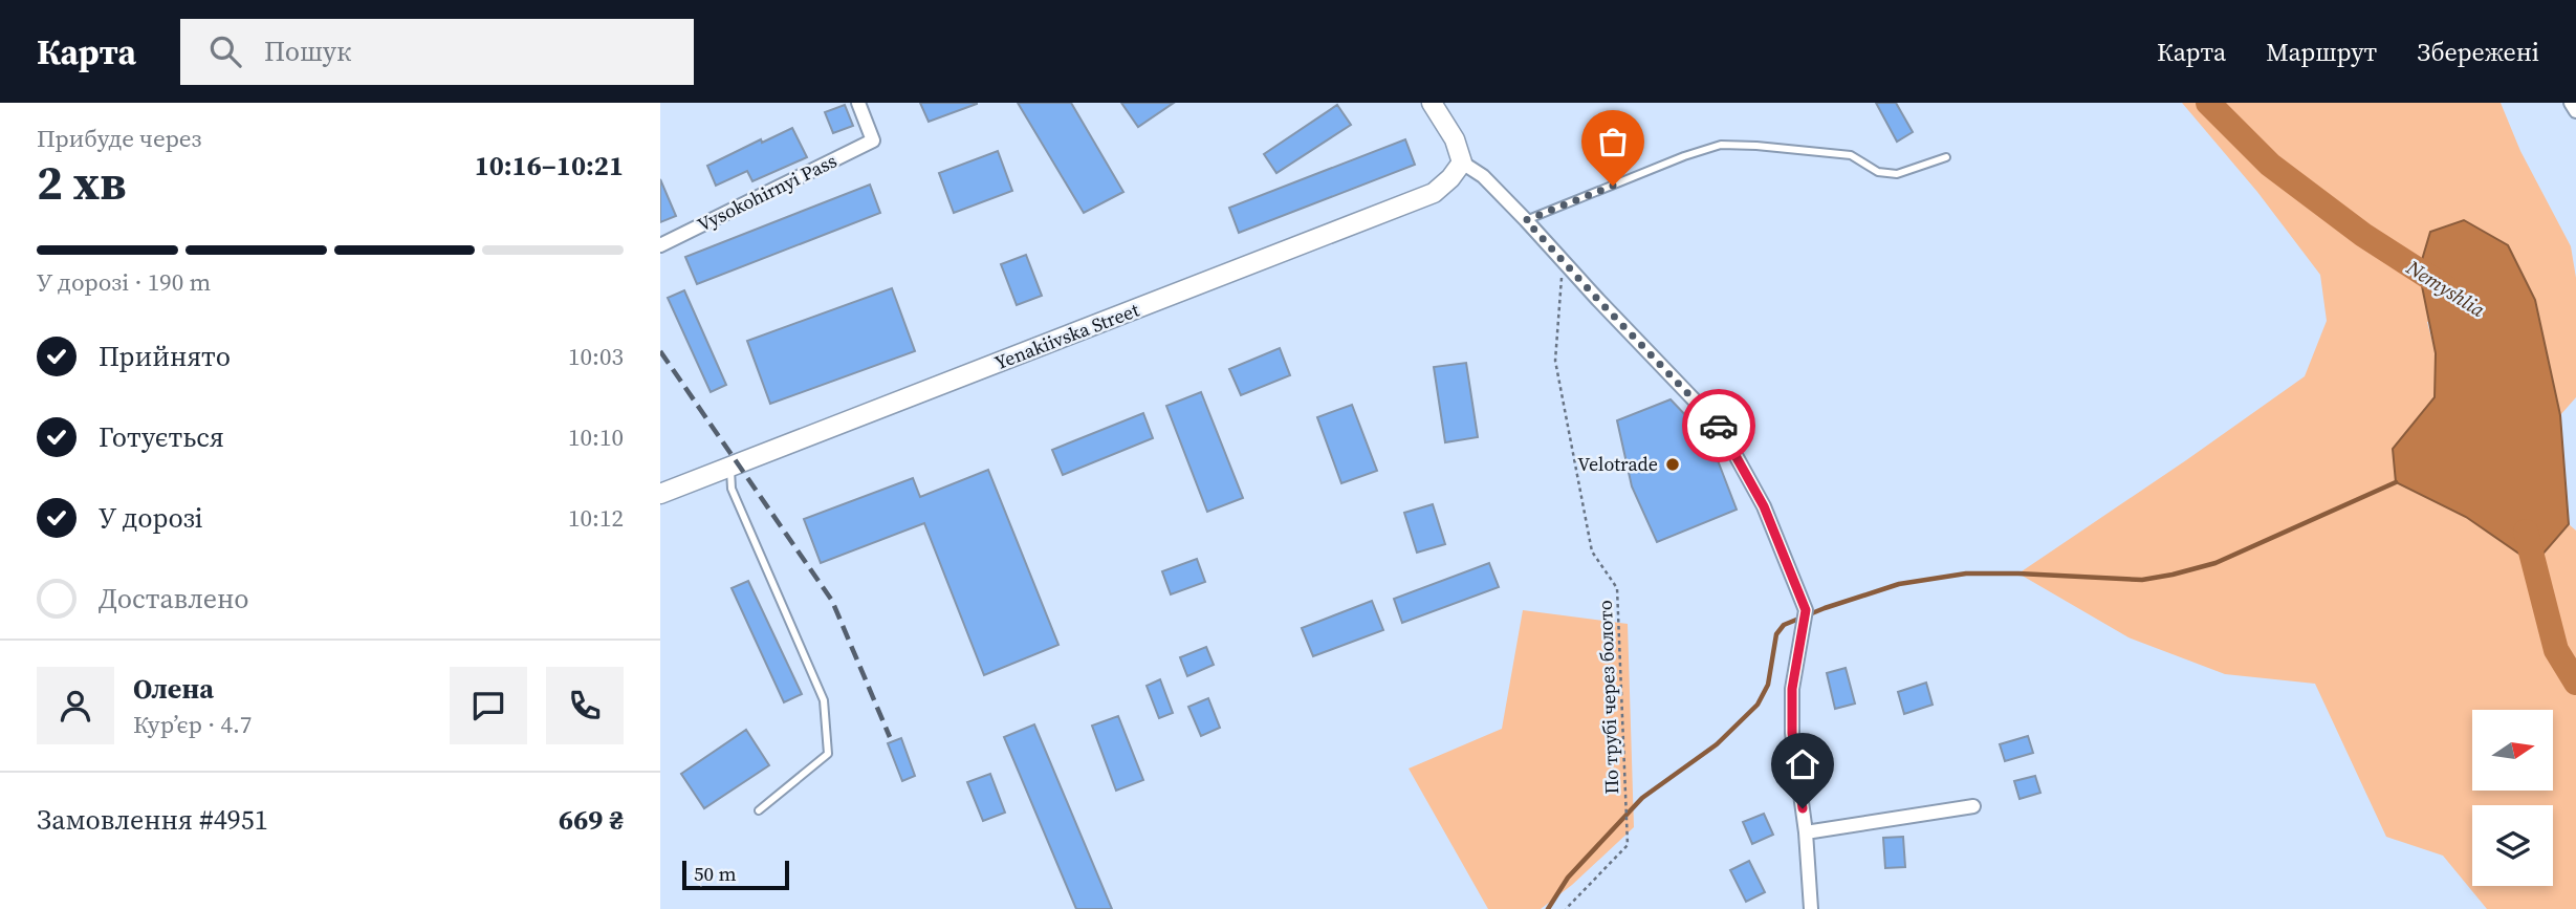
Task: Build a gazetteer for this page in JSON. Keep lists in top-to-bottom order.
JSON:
{
  "streets": {
    "street": ["Vysokohirnyi Pass", "Yenakiivska Street"],
    "path": ["По трубі через болото"]
  },
  "water": ["Nemyshlia"],
  "places": ["Velotrade"],
  "scale_bar": "50 m",
  "north": "right",
  "page": {
    "header": "Карта",
    "search": "Пошук",
    "nav": ["Карта", "Маршрут", "Збережені"],
    "heading": ["2 хв", "Прибуде через", "10:16–10:21"],
    "panel": [
      "Олена",
      "Кур’єр · 4.7",
      "Замовлення #4951",
      "669 ₴"
    ],
    "bar": "У дорозі · 190 m",
    "list": [
      ["Прийнято", "10:03"],
      ["Готується", "10:10"],
      ["У дорозі", "10:12"],
      "Доставлено"
    ],
    "scale": "50 m"
  }
}
